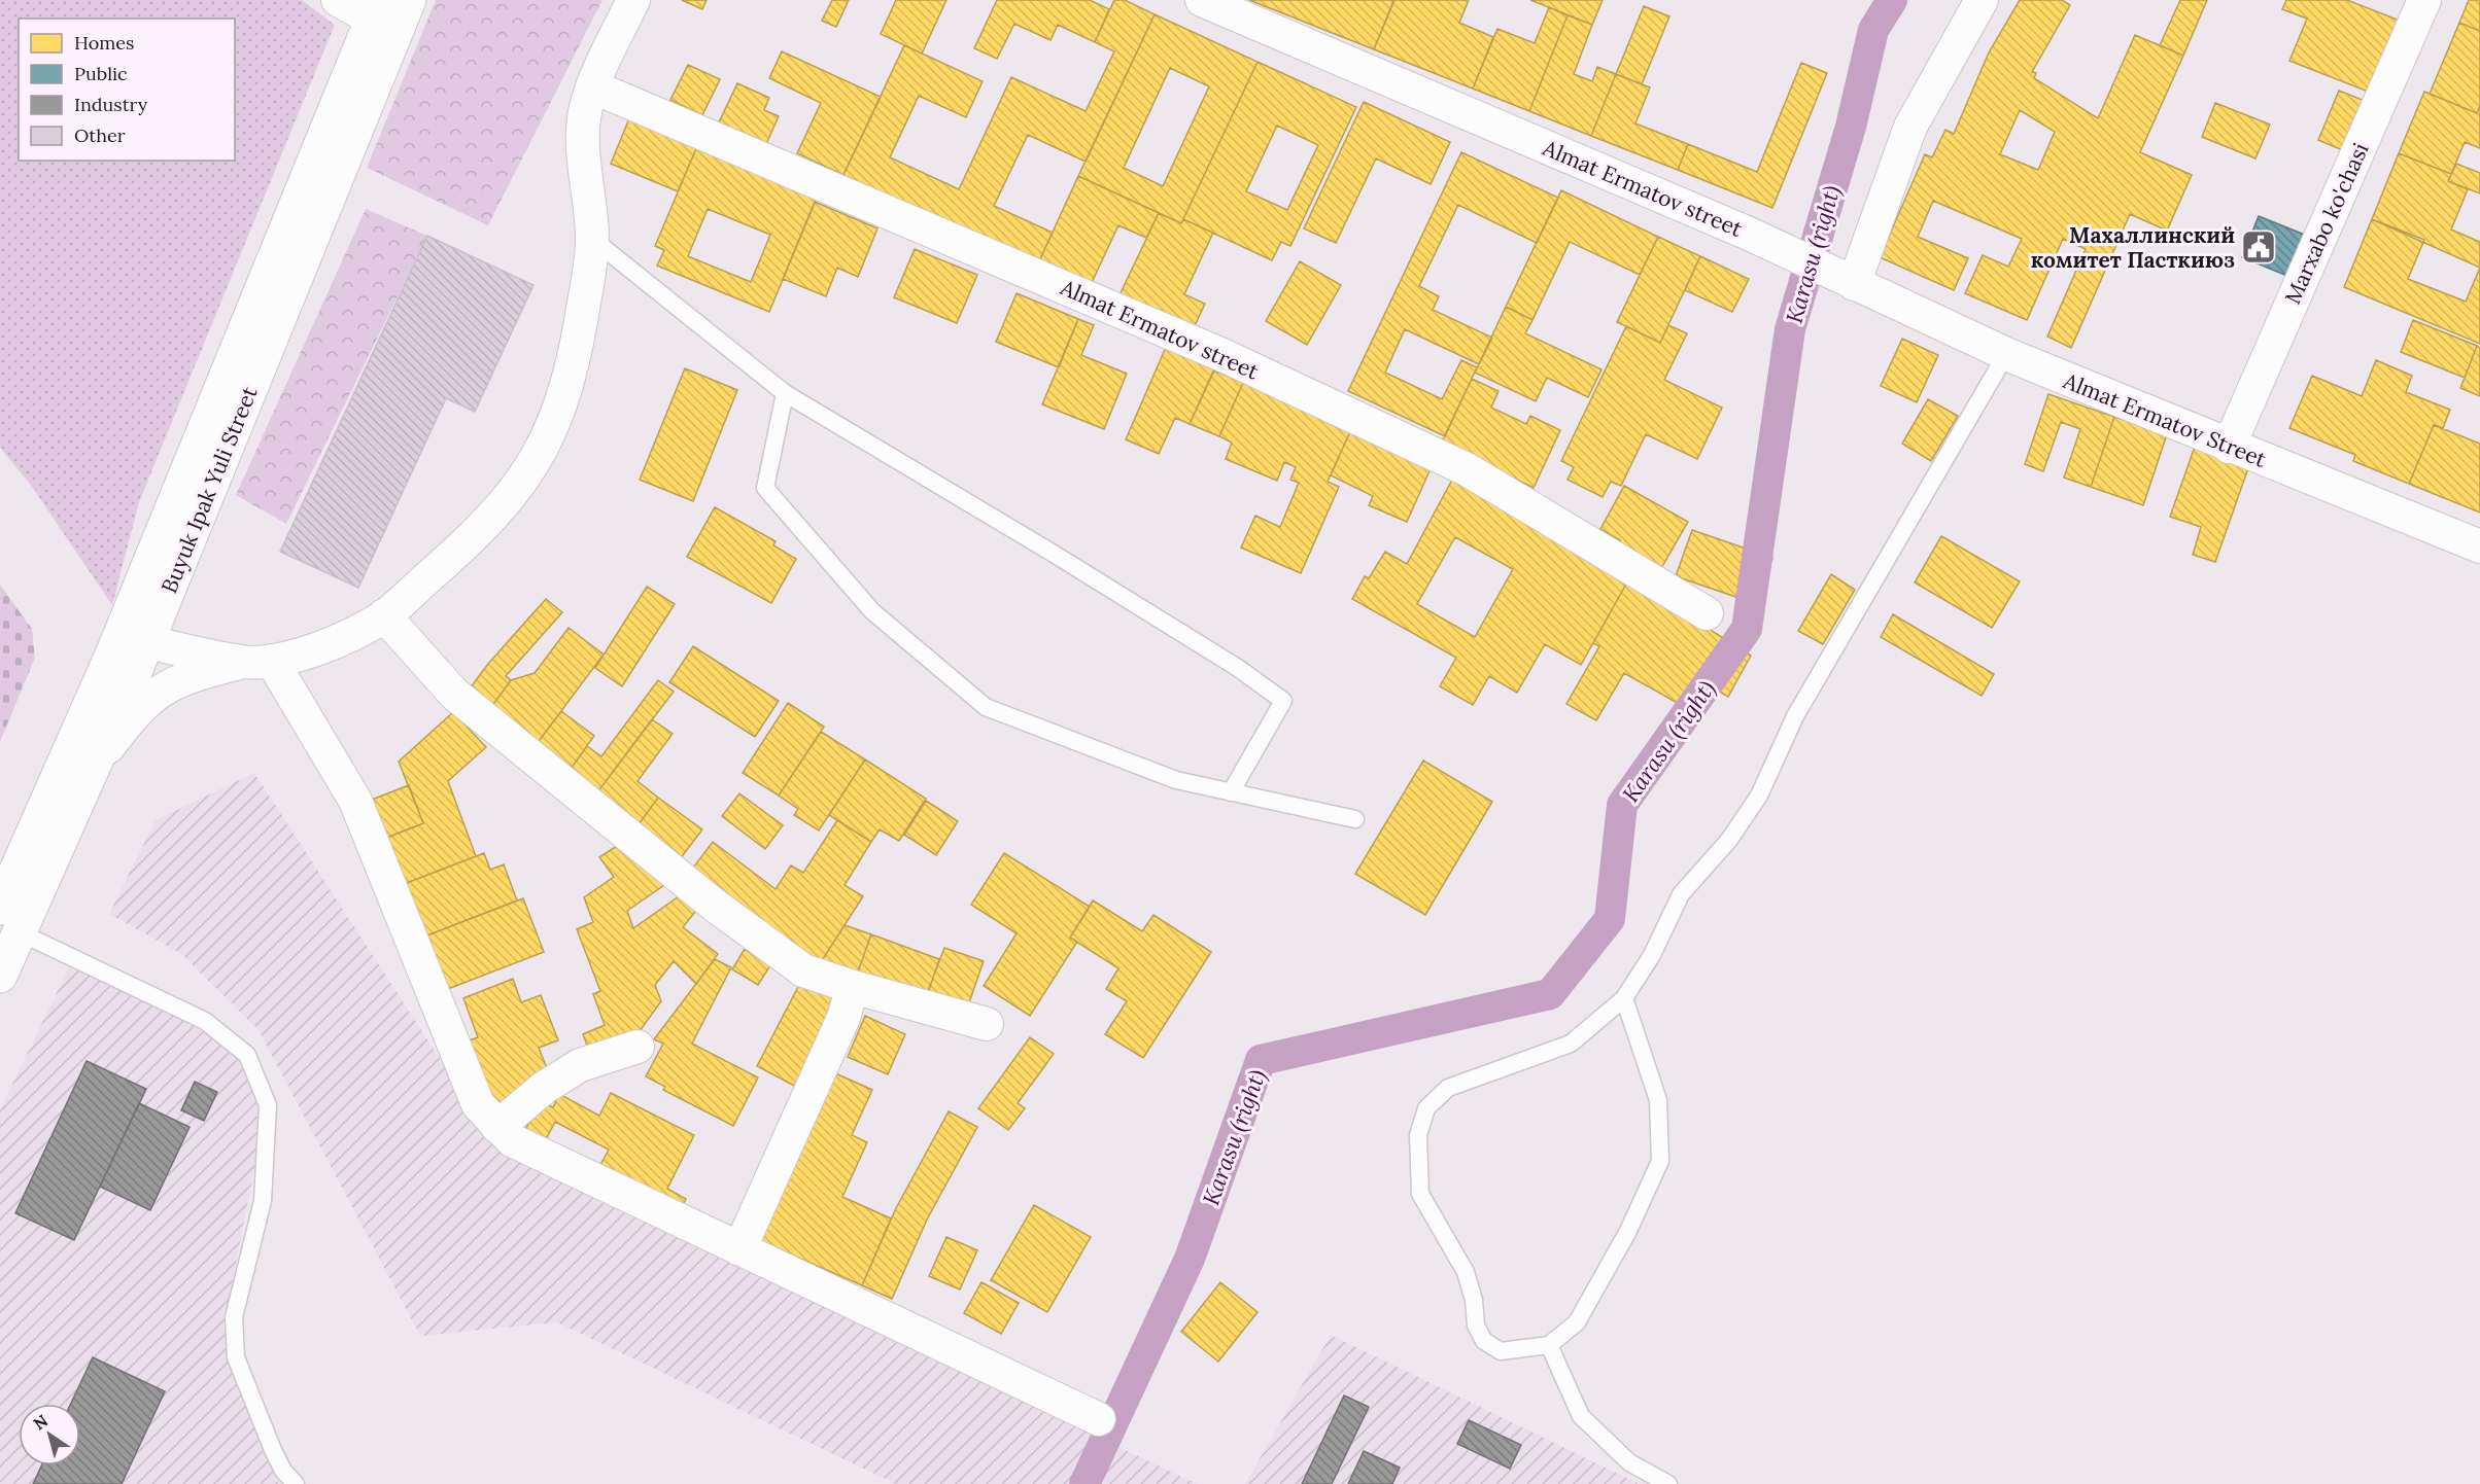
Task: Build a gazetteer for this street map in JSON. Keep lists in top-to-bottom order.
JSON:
{
  "streets": {
    "street": [
      "Almat Ermatov street",
      "Marxabo ko'chasi",
      "Almat Ermatov Street",
      "Buyuk Ipak Yuli Street"
    ]
  },
  "crossings": [
    ["Almat Ermatov street", "Almat Ermatov Street"],
    ["Marxabo ko'chasi", "Almat Ermatov Street"]
  ],
  "water": ["Karasu (right)"],
  "places": {
    "public building": ["Махаллинский комитет Пасткиюз"]
  },
  "legend": [
    "Homes",
    "Public",
    "Industry",
    "Other"
  ],
  "north": "top left"
}
